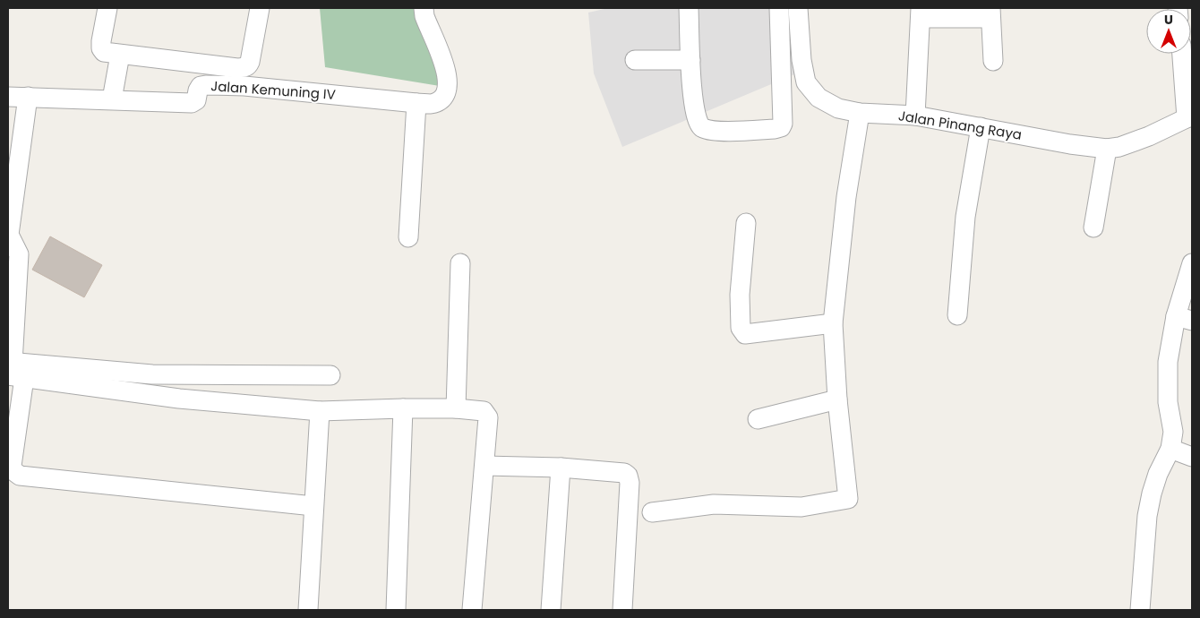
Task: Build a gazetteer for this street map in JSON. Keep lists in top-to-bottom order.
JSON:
{
  "streets": {
    "street": ["Jalan Kemuning IV", "Jalan Pinang Raya"]
  },
  "north": "top"
}
